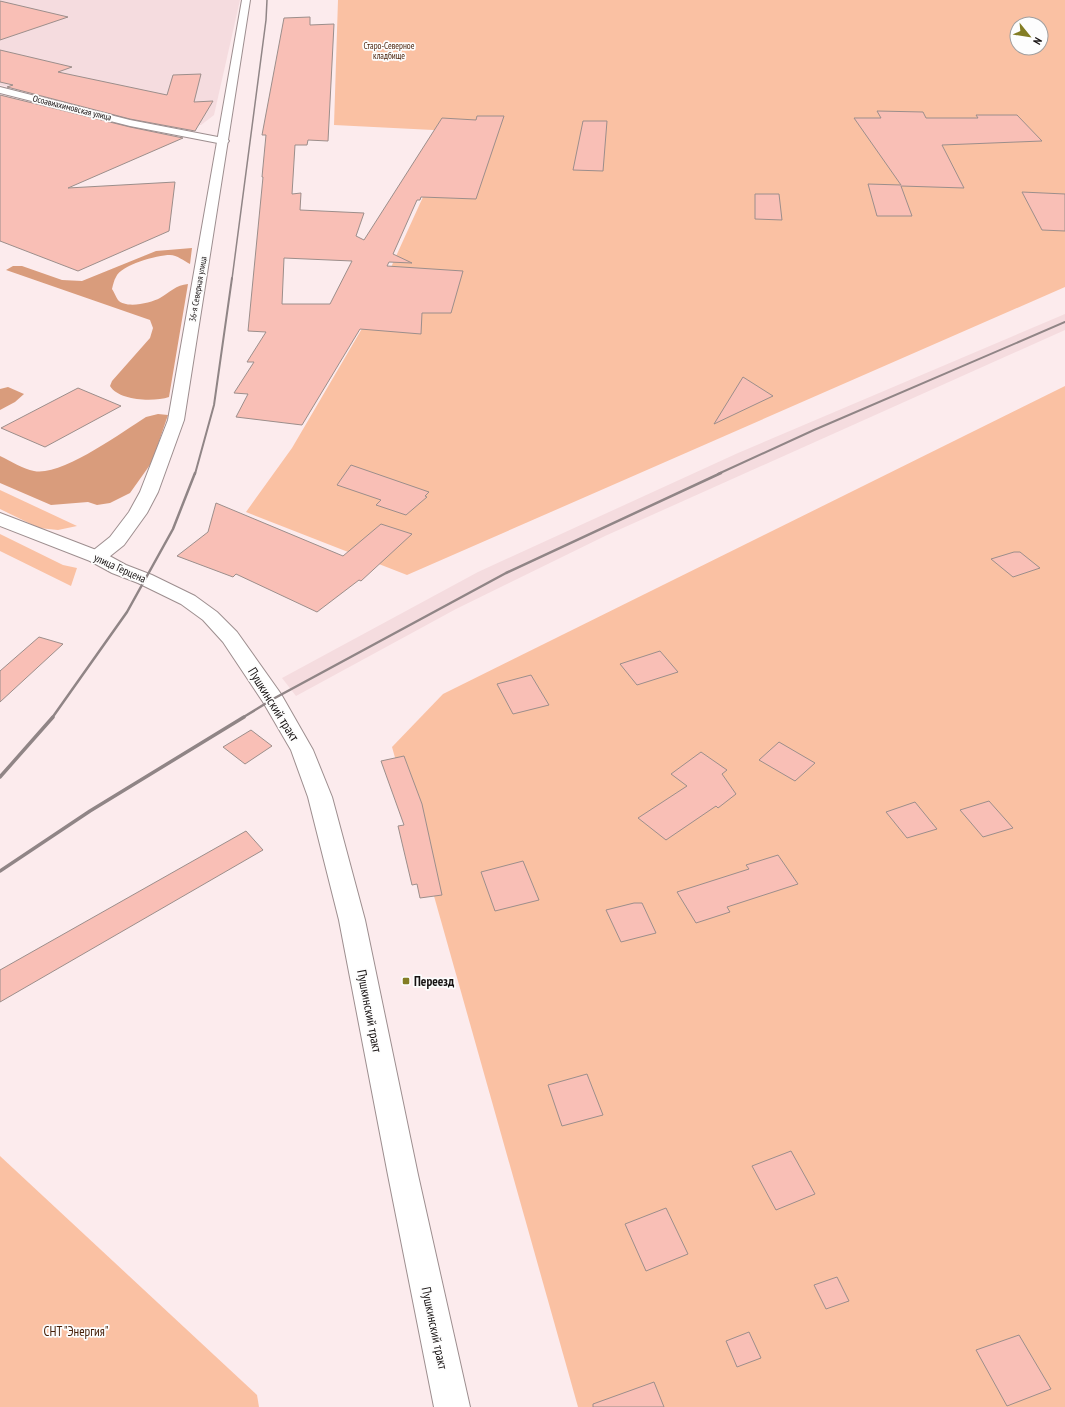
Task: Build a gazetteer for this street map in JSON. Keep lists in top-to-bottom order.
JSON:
{
  "streets": {
    "main road": [
      "Осоавиахимовская улица",
      "36-я Северная улица",
      "улица Герцена",
      "Пушкинский тракт"
    ]
  },
  "crossings": [
    ["Осоавиахимовская улица", "36-я Северная улица"],
    ["36-я Северная улица", "улица Герцена"],
    ["улица Герцена", "Пушкинский тракт"]
  ],
  "parks": ["Старо-Северное кладбище", "СНТ \"Энергия\""],
  "places": {
    "transit": ["Переезд"]
  },
  "north": "bottom right"
}
